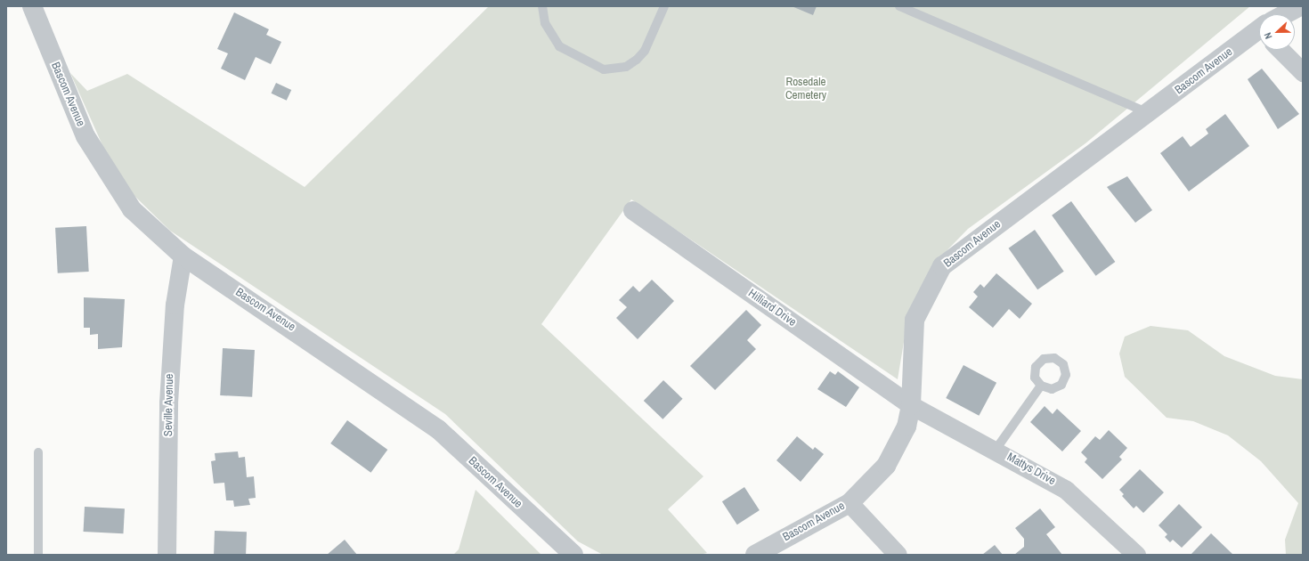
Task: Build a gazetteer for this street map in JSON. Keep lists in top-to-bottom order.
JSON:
{
  "streets": {
    "street": [
      "Bascom Avenue",
      "Hilliard Drive",
      "Seville Avenue",
      "Mattys Drive"
    ]
  },
  "crossings": [
    ["Bascom Avenue", "Hilliard Drive"],
    ["Bascom Avenue", "Seville Avenue"],
    ["Bascom Avenue", "Mattys Drive"],
    ["Hilliard Drive", "Mattys Drive"]
  ],
  "parks": ["Rosedale Cemetery"],
  "north": "left"
}
